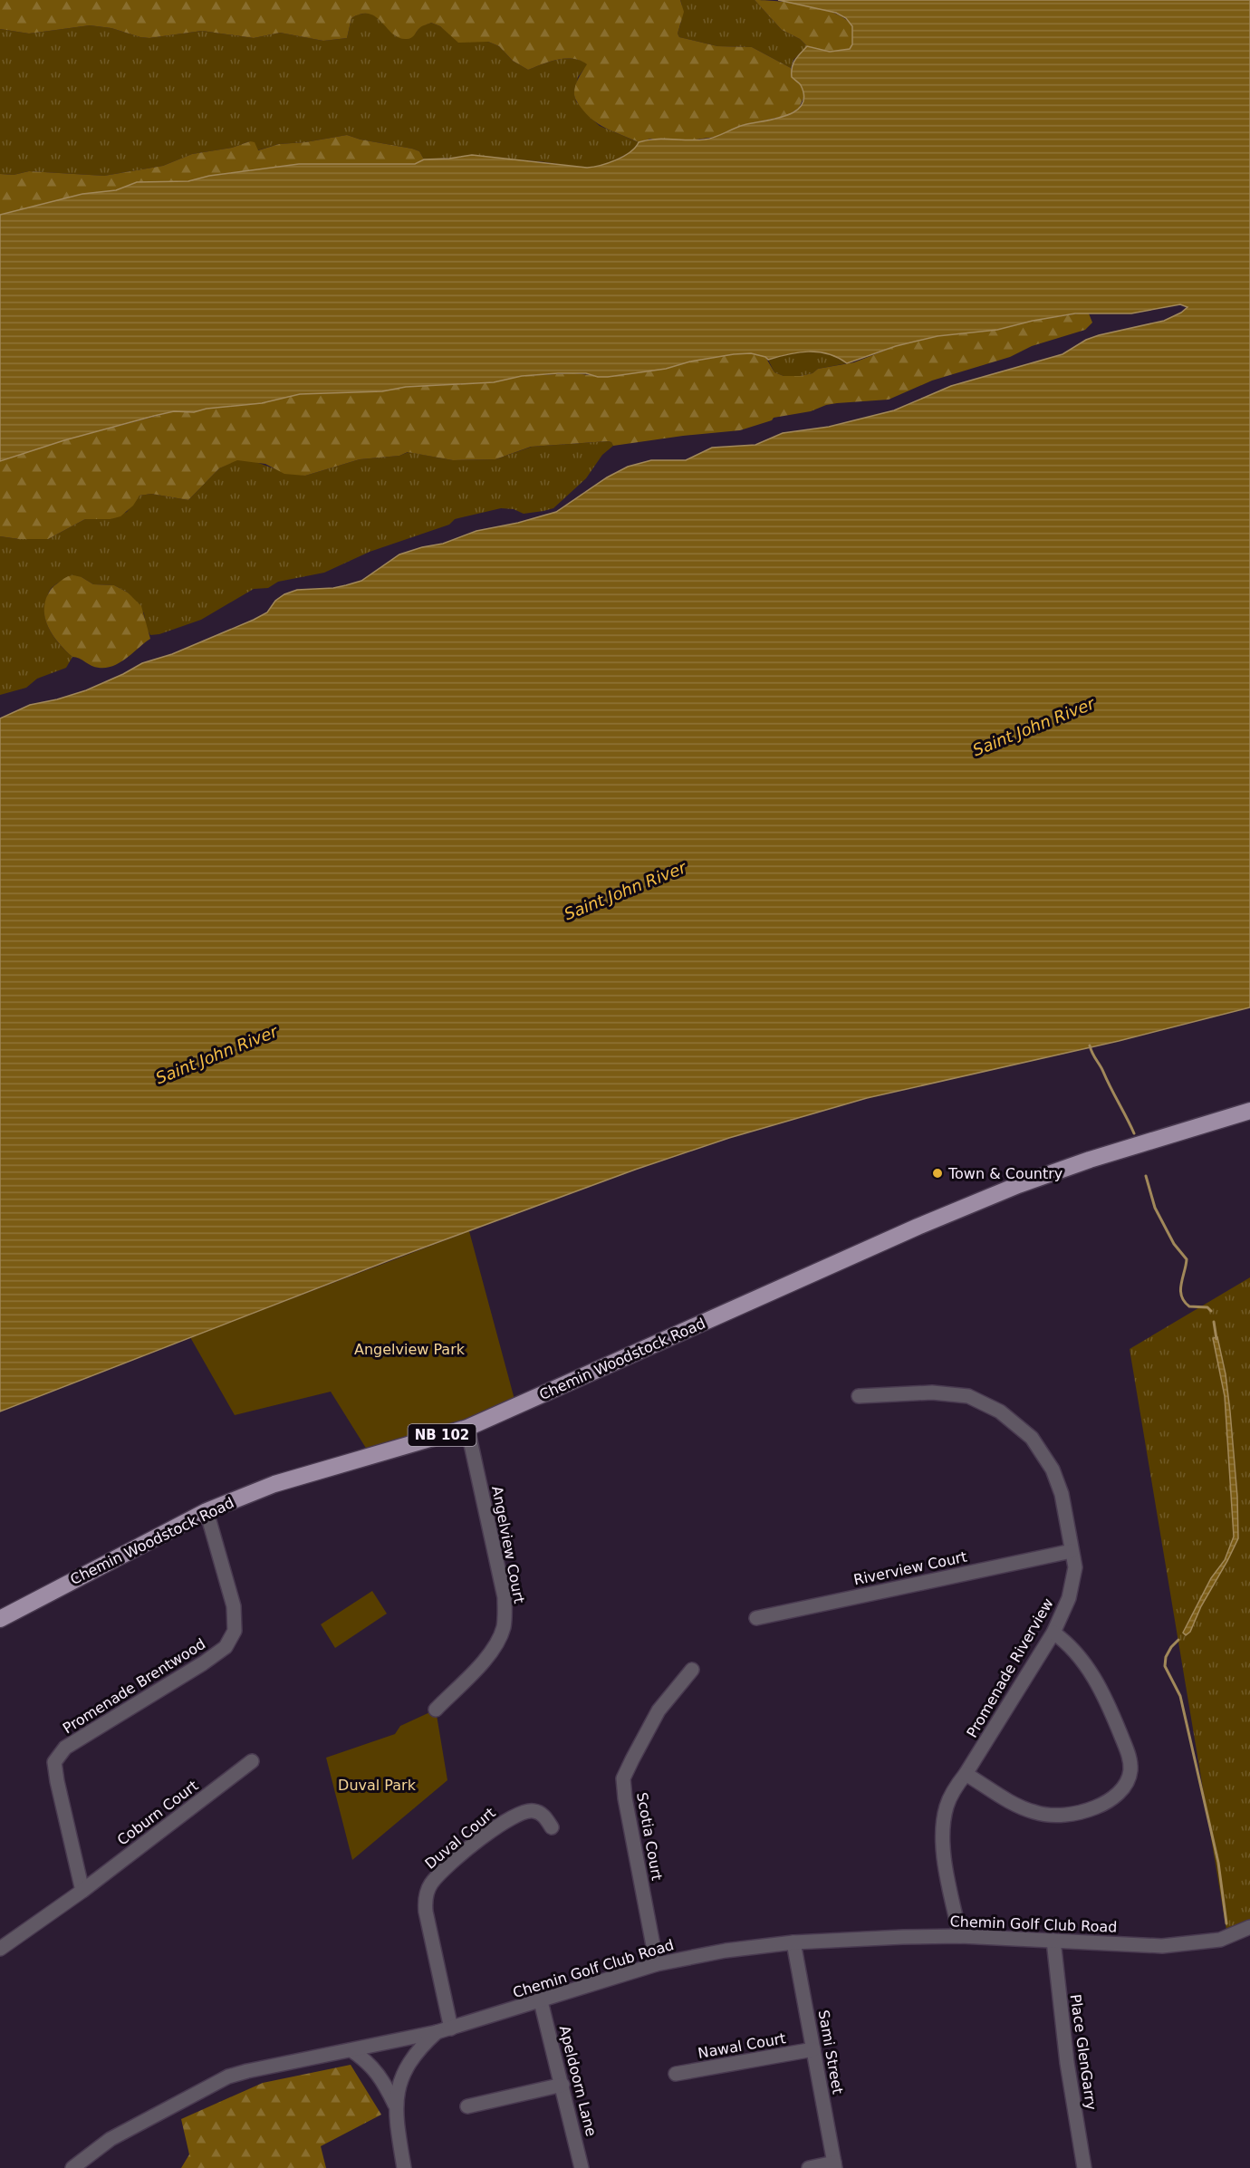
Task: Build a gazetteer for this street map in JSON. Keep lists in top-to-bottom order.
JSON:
{
  "streets": {
    "main road": ["Chemin Woodstock Road", "NB 102"],
    "street": [
      "Angelview Court",
      "Riverview Court",
      "Promenade Riverview",
      "Promenade Brentwood",
      "Coburn Court",
      "Scotia Court",
      "Duval Court",
      "Chemin Golf Club Road",
      "Nawal Court",
      "Sami Street",
      "Place GlenGarry",
      "Apeldoorn Lane"
    ]
  },
  "crossings": [
    ["Chemin Woodstock Road", "Angelview Court"],
    ["Chemin Woodstock Road", "Promenade Brentwood"],
    ["Riverview Court", "Promenade Riverview"],
    ["Promenade Riverview", "Chemin Golf Club Road"],
    ["Promenade Brentwood", "Coburn Court"],
    ["Scotia Court", "Chemin Golf Club Road"],
    ["Duval Court", "Chemin Golf Club Road"],
    ["Chemin Golf Club Road", "Sami Street"],
    ["Chemin Golf Club Road", "Place GlenGarry"],
    ["Chemin Golf Club Road", "Apeldoorn Lane"],
    ["Nawal Court", "Sami Street"]
  ],
  "water": ["Saint John River"],
  "parks": ["Angelview Park", "Duval Park"],
  "places": ["Town & Country"]
}
